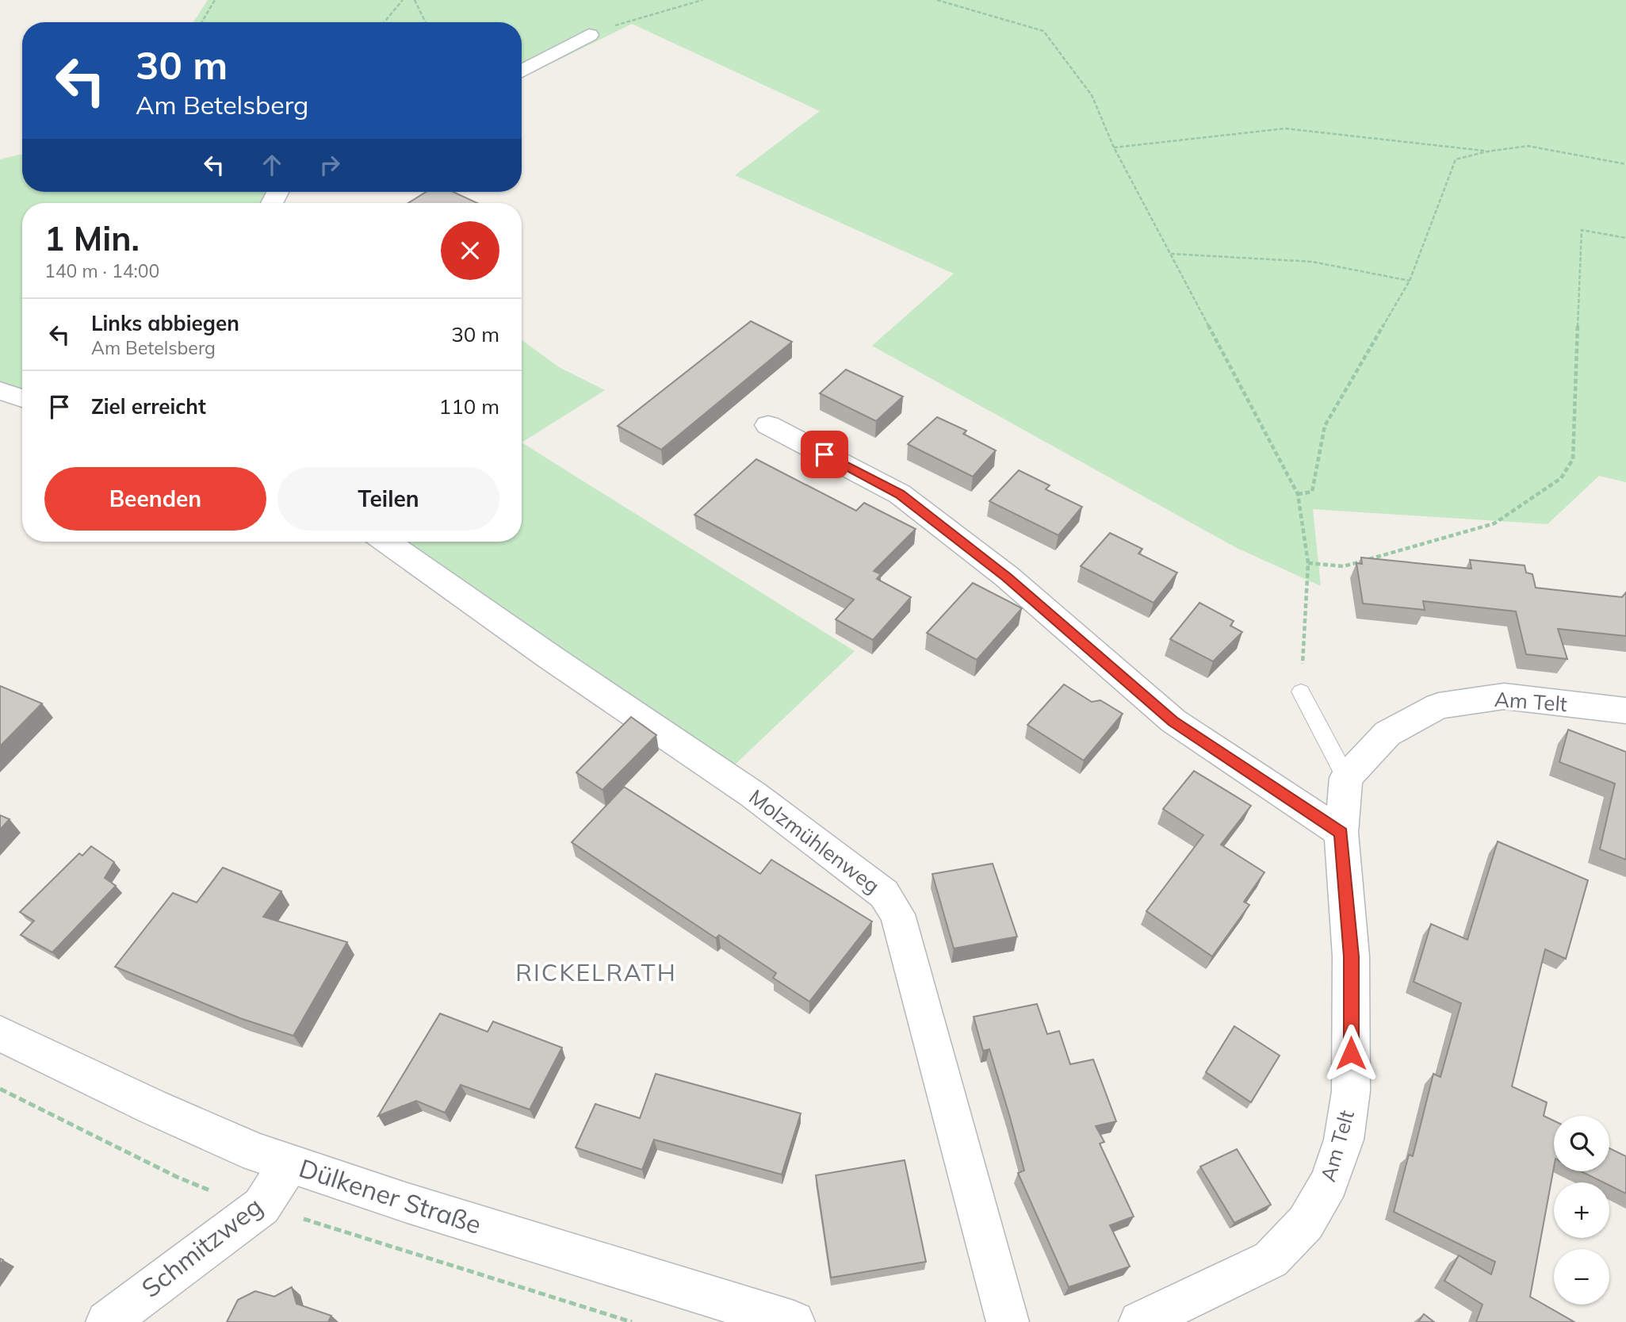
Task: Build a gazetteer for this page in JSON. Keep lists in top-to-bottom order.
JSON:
{
  "streets": {
    "street": [
      "Am Telt",
      "Molzmühlenweg",
      "Dülkener Straße",
      "Schmitzweg"
    ]
  },
  "crossings": [
    ["Dülkener Straße", "Schmitzweg"]
  ],
  "districts": ["RICKELRATH"],
  "page": {
    "turn": ["30 m", "Am Betelsberg"],
    "heading": ["1 Min.", "140 m · 14:00"],
    "list": [
      {
        "name": "Links abbiegen",
        "note": "Am Betelsberg",
        "value": "30 m"
      },
      {
        "name": "Ziel erreicht",
        "value": "110 m"
      }
    ],
    "buttons": ["Beenden", "Teilen"],
    "map_buttons": ["+", "−"]
  }
}
